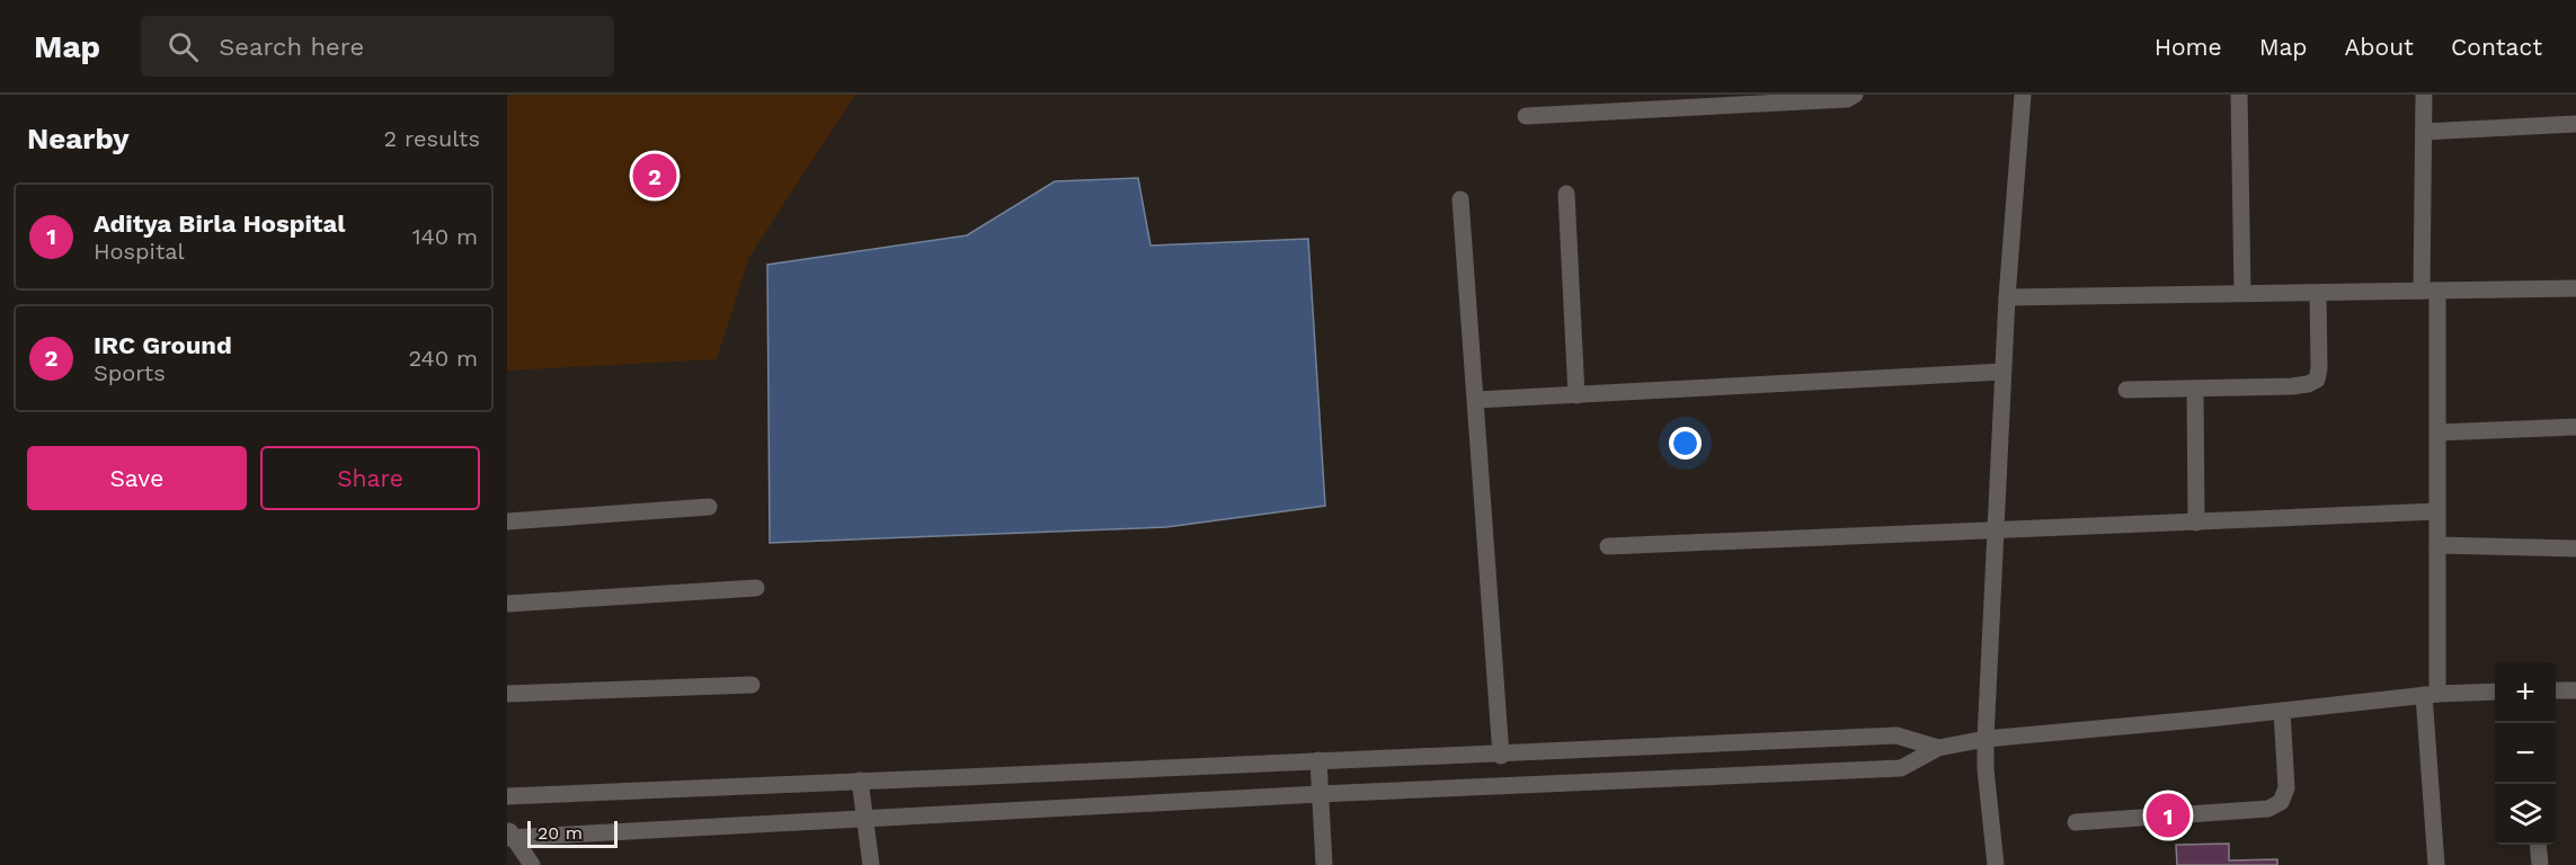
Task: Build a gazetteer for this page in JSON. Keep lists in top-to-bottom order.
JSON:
{
  "scale_bar": "20 m",
  "page": {
    "header": "Map",
    "search": "Search here",
    "nav": [
      "Home",
      "Map",
      "About",
      "Contact"
    ],
    "heading": ["Nearby", "2 results"],
    "pins": ["2", "1"],
    "list": [
      {
        "mark": "1",
        "name": "Aditya Birla Hospital",
        "note": "Hospital",
        "value": "140 m"
      },
      {
        "mark": "2",
        "name": "IRC Ground",
        "note": "Sports",
        "value": "240 m"
      }
    ],
    "buttons": ["Save", "Share"],
    "map_buttons": ["+", "−"],
    "scale": "20 m"
  }
}
